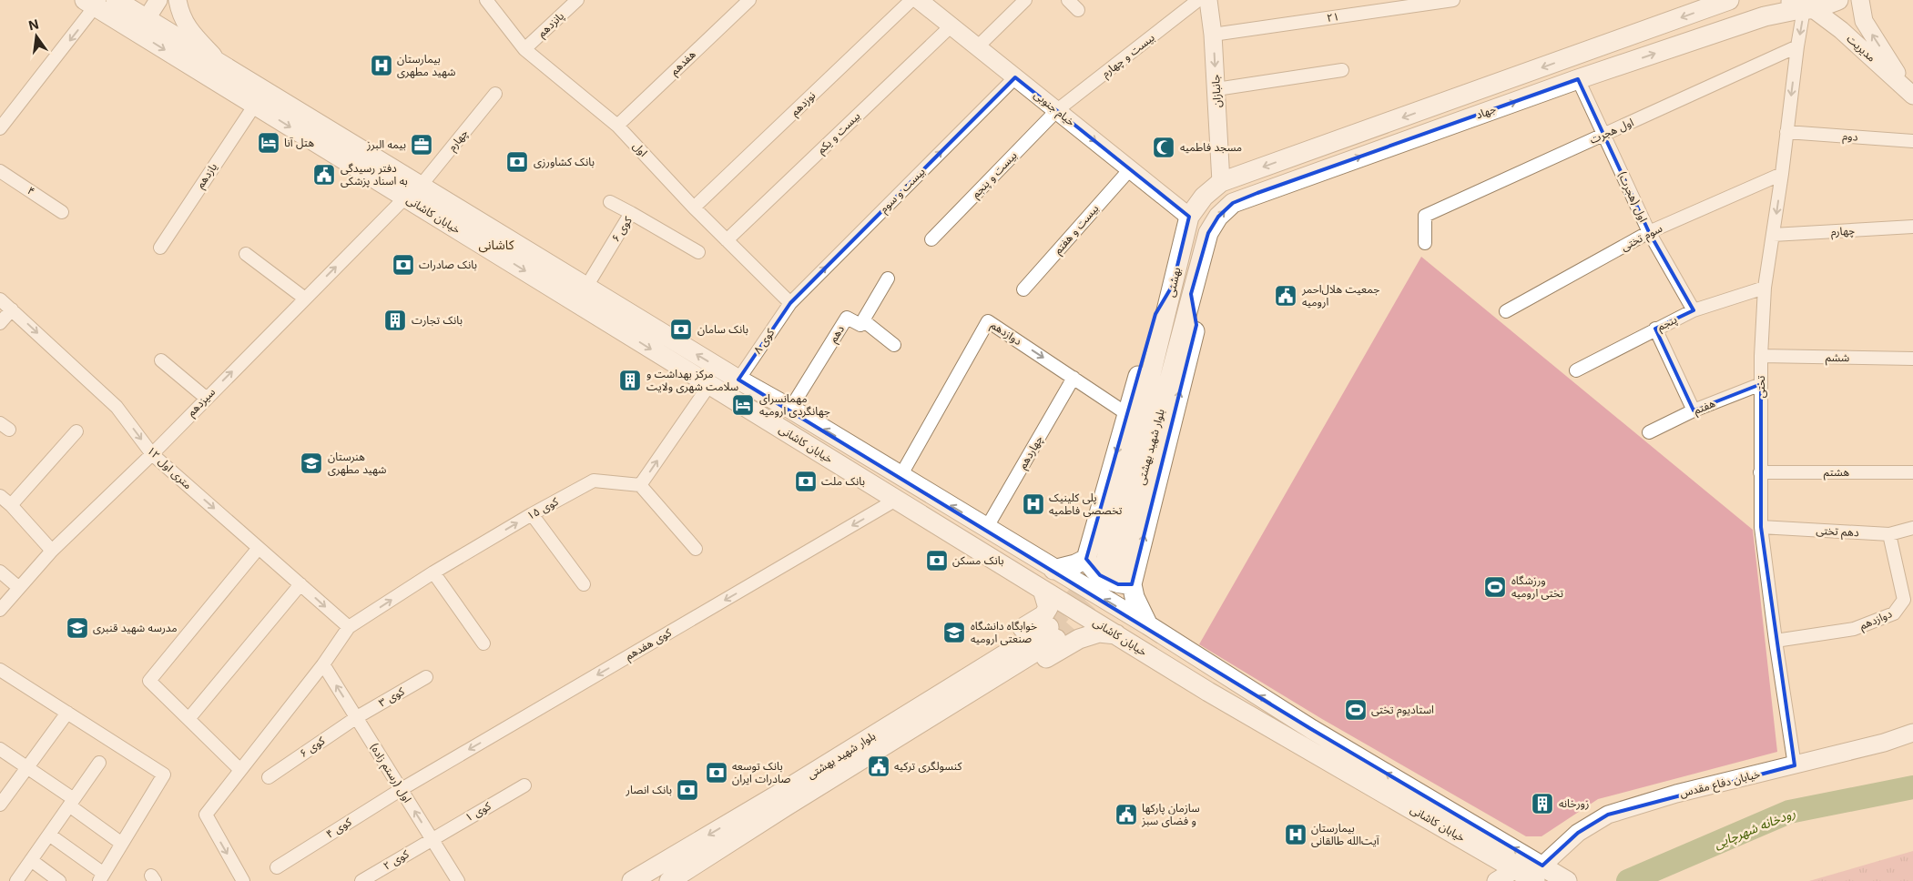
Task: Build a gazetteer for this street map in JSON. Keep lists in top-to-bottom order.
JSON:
{
  "streets": {
    "main road": [
      "مدیریت",
      "جانبازان",
      "خیام جنوبی",
      "جهاد",
      "خیابان کاشانی",
      "بهشتی",
      "بلوار شهید بهشتی",
      "خیابان دفاع مقدس"
    ],
    "street": [
      "۲۱",
      "پانزدهم",
      "بیست و چهارم",
      "هفدهم",
      "نوزدهم",
      "اول هجرت",
      "بیست و یکم",
      "دوم",
      "چهارم",
      "اول",
      "بیست و پنجم",
      "یازدهم",
      "بیست و سوم",
      "۴",
      "اول (هجرت)",
      "کوی ۶",
      "بیست و هفتم",
      "سوم تختی",
      "پنجم",
      "دوازدهم",
      "دهم",
      "کوی ۸",
      "ششم",
      "تختی",
      "سیزدهم",
      "هفتم",
      "چهاردهم",
      "۱۲ متری اول",
      "هشتم",
      "کوی ۱۵",
      "دهم تختی",
      "کوی هفدهم",
      "کوی ۳",
      "اول (رستم زاده)",
      "کوی ۱",
      "کوی ۴",
      "کوی ۲"
    ]
  },
  "crossings": [
    ["۲۱", "جانبازان"],
    ["پانزدهم", "اول"],
    ["مدیریت", "جهاد"],
    ["مدیریت", "تختی"],
    ["بیست و چهارم", "خیام جنوبی"],
    ["بیست و چهارم", "بیست و پنجم"],
    ["هفدهم", "اول"],
    ["جانبازان", "جهاد"],
    ["نوزدهم", "اول"],
    ["خیام جنوبی", "جهاد"],
    ["خیام جنوبی", "بیست و یکم"],
    ["خیام جنوبی", "بیست و پنجم"],
    ["خیام جنوبی", "بیست و سوم"],
    ["خیام جنوبی", "بیست و هفتم"],
    ["جهاد", "اول (هجرت)"],
    ["جهاد", "بهشتی"],
    ["جهاد", "تختی"],
    ["اول هجرت", "اول (هجرت)"],
    ["اول هجرت", "تختی"],
    ["بیست و یکم", "اول"],
    ["دوم", "تختی"],
    ["چهارم", "خیابان کاشانی"],
    ["چهارم", "تختی"],
    ["اول", "بیست و سوم"],
    ["اول", "کوی ۸"],
    ["یازدهم", "خیابان کاشانی"],
    ["بیست و سوم", "کوی ۸"],
    ["اول (هجرت)", "سوم تختی"],
    ["اول (هجرت)", "پنجم"],
    ["خیابان کاشانی", "کوی ۶"],
    ["خیابان کاشانی", "دوازدهم"],
    ["خیابان کاشانی", "دهم"],
    ["خیابان کاشانی", "کوی ۸"],
    ["خیابان کاشانی", "سیزدهم"],
    ["خیابان کاشانی", "چهاردهم"],
    ["خیابان کاشانی", "کوی هفدهم"],
    ["خیابان کاشانی", "خیابان دفاع مقدس"],
    ["کوی ۶", "کوی ۳"],
    ["کوی ۶", "اول (رستم زاده)"],
    ["سوم تختی", "تختی"],
    ["بهشتی", "بلوار شهید بهشتی"],
    ["پنجم", "تختی"],
    ["دوازدهم", "تختی"],
    ["دوازدهم", "چهاردهم"],
    ["دوازدهم", "دهم تختی"],
    ["ششم", "تختی"],
    ["تختی", "هفتم"],
    ["تختی", "هشتم"],
    ["تختی", "دهم تختی"],
    ["تختی", "خیابان دفاع مقدس"],
    ["سیزدهم", "۱۲ متری اول"],
    ["۱۲ متری اول", "کوی ۱۵"],
    ["کوی هفدهم", "اول (رستم زاده)"],
    ["کوی هفدهم", "کوی ۴"],
    ["کوی ۳", "اول (رستم زاده)"],
    ["اول (رستم زاده)", "کوی ۱"],
    ["اول (رستم زاده)", "کوی ۴"],
    ["اول (رستم زاده)", "کوی ۲"],
    ["کوی ۱", "کوی ۲"]
  ],
  "one_way": [
    "بیست و سوم",
    "سیزدهم",
    "۱۲ متری اول",
    "کوی ۱۵",
    "کوی هفدهم",
    "اول (رستم زاده)"
  ],
  "districts": ["کاشانی"],
  "water": ["رودخانه شهرچایی"],
  "places": {
    "hospital": ["بیمارستان شهید مطهری", "پلی کلینیک تخصصی فاطمیه", "بیمارستان آیت‌الله طالقانی"],
    "hotel": ["هتل آنا", "مهمانسرای جهانگردى ارومیه"],
    "office": ["بیمه البرز"],
    "mosque": ["مسجد فاطمیه"],
    "bank": [
      "بانک کشاورزی",
      "بانک صادرات",
      "بانک سامان",
      "بانک ملت",
      "بانک مسکن",
      "بانک توسعه صادرات ایران",
      "بانک انصار"
    ],
    "public building": [
      "دفتر رسیدگی به اسناد پزشکی",
      "جمعیت هلال‌احمر ارومیه",
      "کنسولگری ترکیه",
      "سازمان پارکها و فضای سبز"
    ],
    "building": ["بانک تجارت", "مرکز بهداشت و سلامت شهری ولایت", "زورخانه"],
    "school or university": ["هنرستان شهید مطهری", "مدرسه شهید قنبری", "خوابگاه دانشگاه صنعتی ارومیه"],
    "sports": ["ورزشگاه تختی ارومیه", "استادیوم تختی"]
  },
  "north": "top"
}
